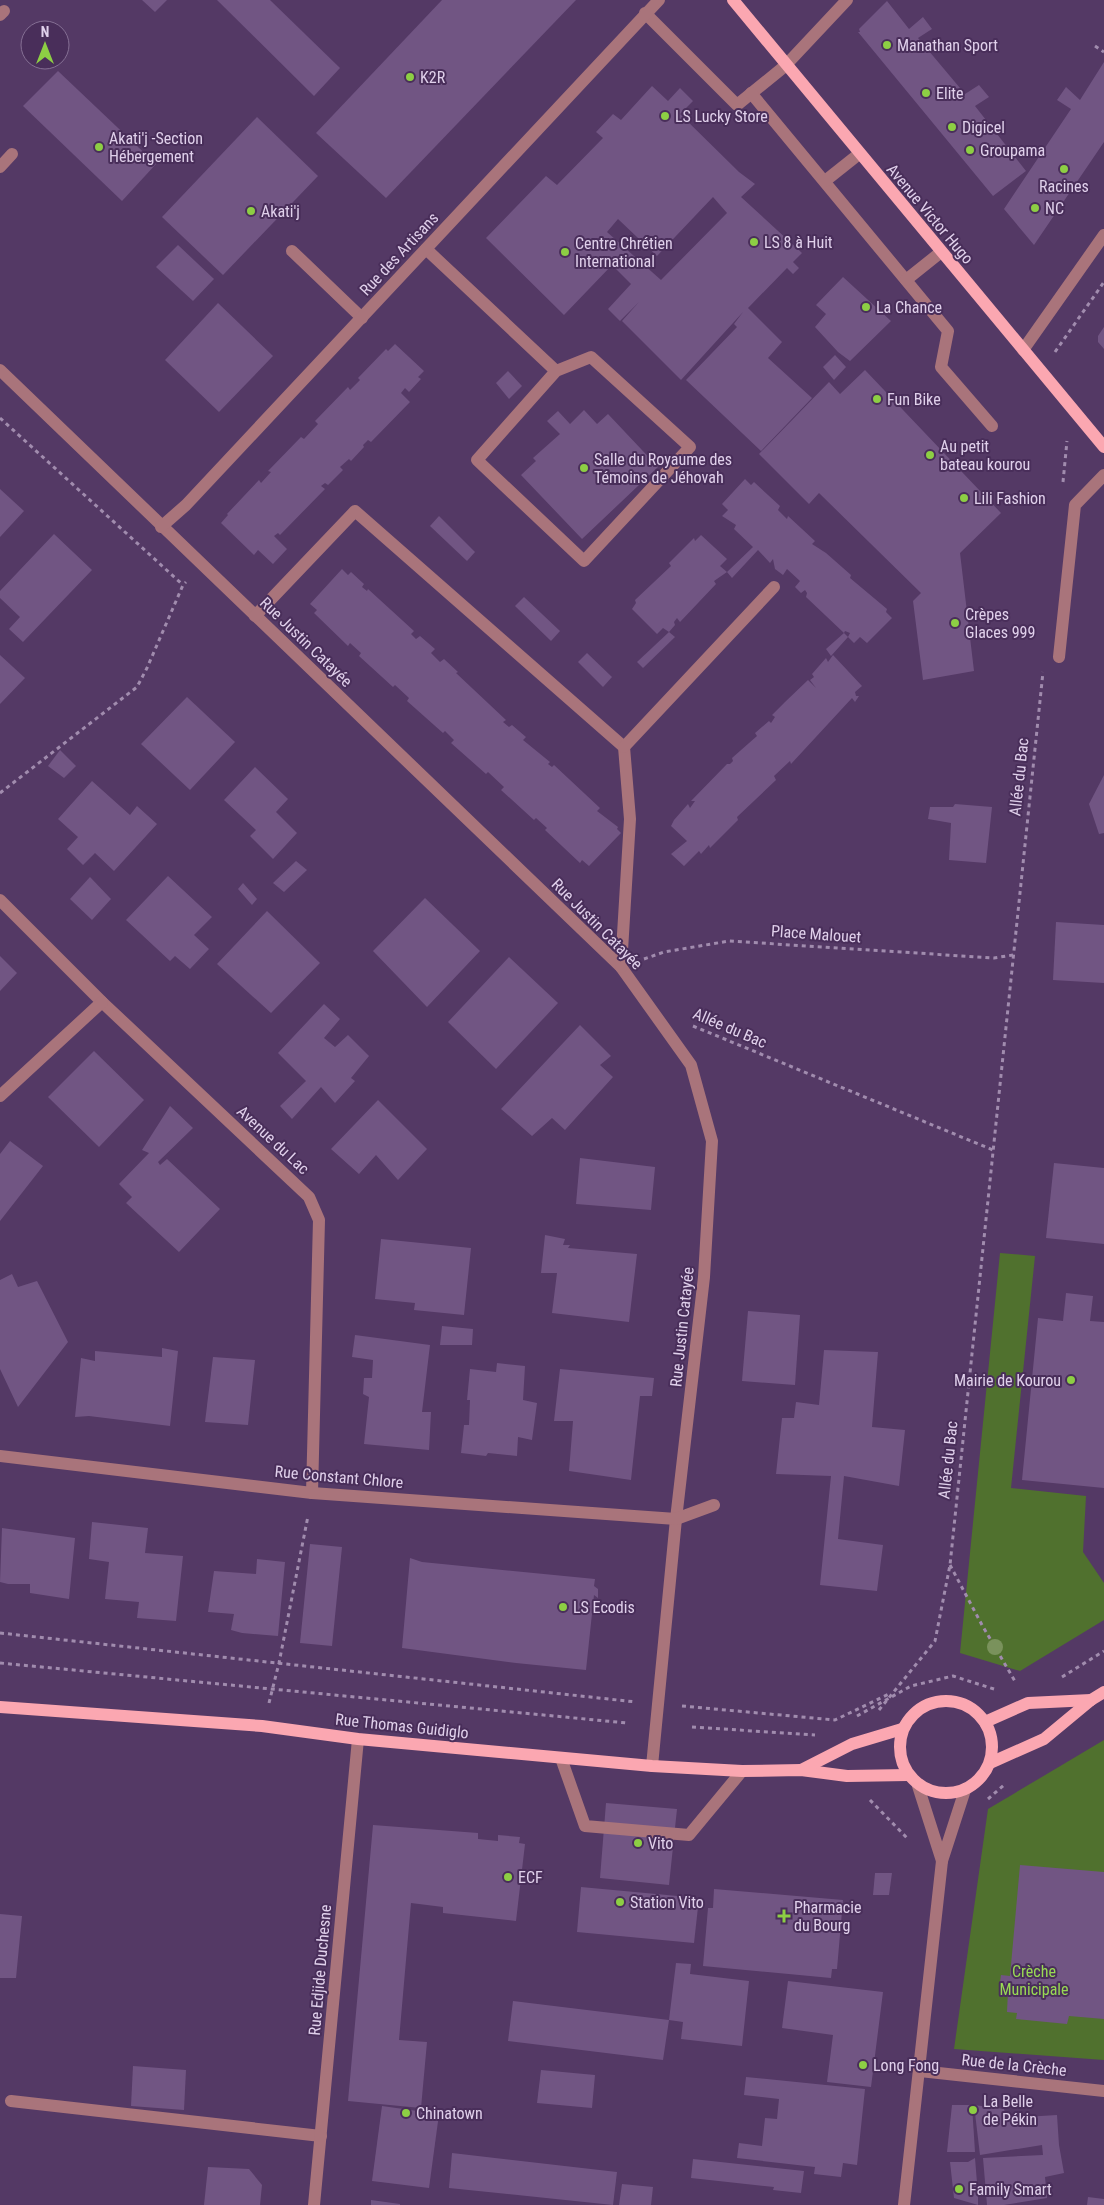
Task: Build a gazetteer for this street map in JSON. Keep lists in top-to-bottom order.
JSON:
{
  "streets": {
    "main road": ["Avenue Victor Hugo", "Rue Thomas Guidiglo"],
    "street": [
      "Rue des Artisans",
      "Rue Justin Catayée",
      "Avenue du Lac",
      "Rue Constant Chlore",
      "Rue Edjide Duchesne",
      "Rue de la Crèche"
    ],
    "path": ["Allée du Bac", "Place Malouet"]
  },
  "crossings": [
    ["Rue des Artisans", "Rue Justin Catayée"],
    ["Rue Justin Catayée", "Place Malouet"],
    ["Rue Justin Catayée", "Rue Constant Chlore"],
    ["Rue Justin Catayée", "Rue Thomas Guidiglo"],
    ["Allée du Bac", "Place Malouet"],
    ["Allée du Bac", "Rue Thomas Guidiglo"],
    ["Avenue du Lac", "Rue Constant Chlore"],
    ["Rue Thomas Guidiglo", "Rue Edjide Duchesne"]
  ],
  "parks": ["Crèche Municipale"],
  "places": {
    "other": [
      "Manathan Sport",
      "K2R",
      "Elite",
      "LS Lucky Store",
      "Digicel",
      "Akati'j -Section Hébergement",
      "Groupama",
      "Racines",
      "NC",
      "Akati'j",
      "LS 8 à Huit",
      "Centre Chrétien International",
      "La Chance",
      "Fun Bike",
      "Au petit bateau kourou",
      "Salle du Royaume des Témoins de Jéhovah",
      "Lili Fashion",
      "Crèpes Glaces 999",
      "Mairie de Kourou",
      "LS Ecodis",
      "Vito",
      "ECF",
      "Station Vito",
      "Long Fong",
      "La Belle de Pékin",
      "Chinatown",
      "Family Smart"
    ],
    "health": ["Pharmacie du Bourg"]
  },
  "north": "top"
}
